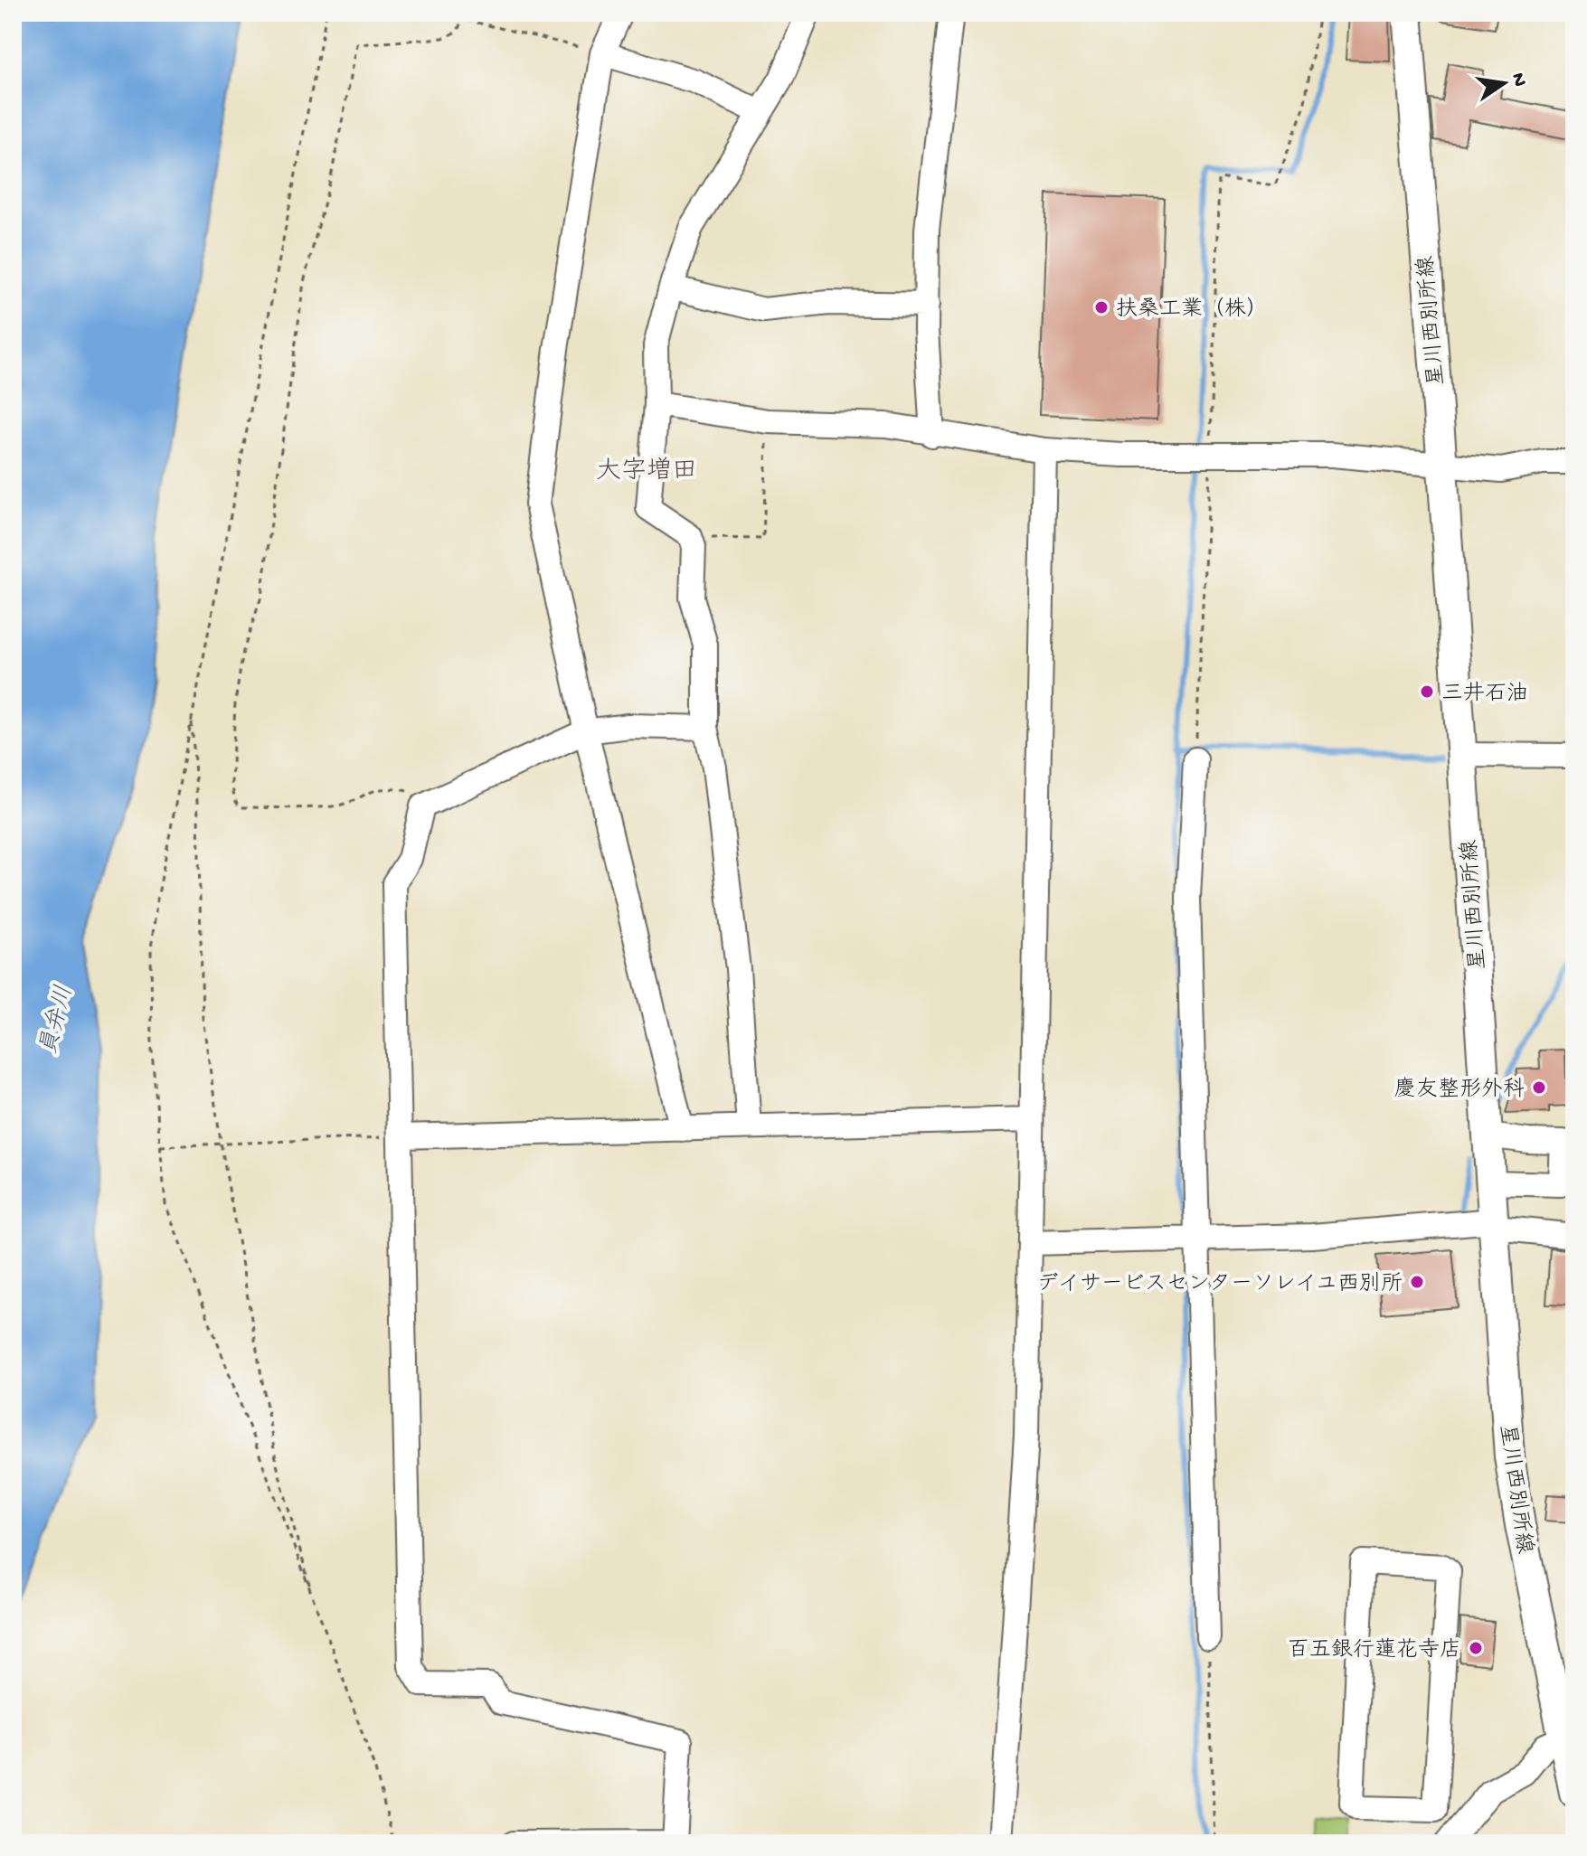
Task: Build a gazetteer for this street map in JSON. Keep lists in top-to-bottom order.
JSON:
{
  "streets": {
    "main road": ["星川西別所線"]
  },
  "districts": ["大字増田"],
  "water": ["員弁川"],
  "places": [
    "扶桑工業（株）",
    "三井石油",
    "慶友整形外科",
    "デイサービスセンターソレイユ西別所",
    "百五銀行蓮花寺店"
  ],
  "north": "right"
}
